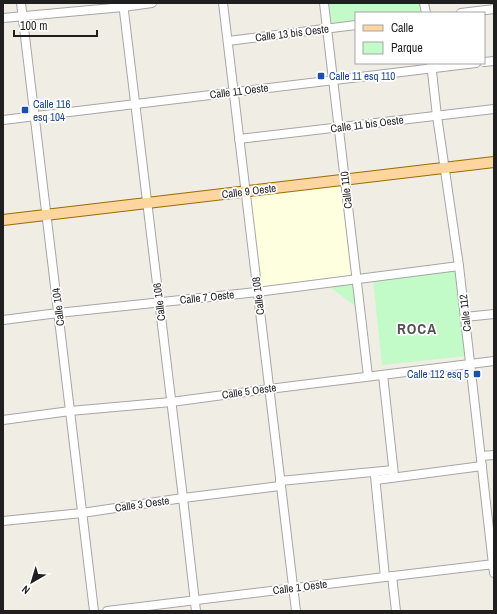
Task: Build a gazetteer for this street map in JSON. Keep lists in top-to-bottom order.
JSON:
{
  "streets": {
    "main road": ["Calle 9 Oeste"],
    "street": [
      "Calle 13 bis Oeste",
      "Calle 11 Oeste",
      "Calle 11 bis Oeste",
      "Calle 110",
      "Calle 108",
      "Calle 7 Oeste",
      "Calle 106",
      "Calle 104",
      "Calle 112",
      "Calle 5 Oeste",
      "Calle 3 Oeste",
      "Calle 1 Oeste"
    ]
  },
  "crossings": [
    ["Calle 13 bis Oeste", "Calle 110"],
    ["Calle 13 bis Oeste", "Calle 108"],
    ["Calle 11 Oeste", "Calle 110"],
    ["Calle 11 Oeste", "Calle 108"],
    ["Calle 11 Oeste", "Calle 106"],
    ["Calle 11 Oeste", "Calle 104"],
    ["Calle 11 Oeste", "Calle 112"],
    ["Calle 11 bis Oeste", "Calle 110"],
    ["Calle 11 bis Oeste", "Calle 108"],
    ["Calle 11 bis Oeste", "Calle 112"],
    ["Calle 110", "Calle 9 Oeste"],
    ["Calle 110", "Calle 7 Oeste"],
    ["Calle 110", "Calle 5 Oeste"],
    ["Calle 9 Oeste", "Calle 108"],
    ["Calle 9 Oeste", "Calle 106"],
    ["Calle 9 Oeste", "Calle 104"],
    ["Calle 9 Oeste", "Calle 112"],
    ["Calle 108", "Calle 7 Oeste"],
    ["Calle 108", "Calle 5 Oeste"],
    ["Calle 108", "Calle 3 Oeste"],
    ["Calle 108", "Calle 1 Oeste"],
    ["Calle 7 Oeste", "Calle 106"],
    ["Calle 7 Oeste", "Calle 104"],
    ["Calle 7 Oeste", "Calle 112"],
    ["Calle 106", "Calle 5 Oeste"],
    ["Calle 106", "Calle 3 Oeste"],
    ["Calle 106", "Calle 1 Oeste"],
    ["Calle 104", "Calle 5 Oeste"],
    ["Calle 104", "Calle 3 Oeste"],
    ["Calle 112", "Calle 5 Oeste"],
    ["Calle 112", "Calle 3 Oeste"],
    ["Calle 112", "Calle 1 Oeste"]
  ],
  "districts": ["ROCA"],
  "places": {
    "transit": ["Calle 11 esq 110", "Calle 116 esq 104", "Calle 112 esq 5"]
  },
  "legend": ["Calle", "Parque"],
  "scale_bar": "100 m",
  "north": "bottom left"
}
